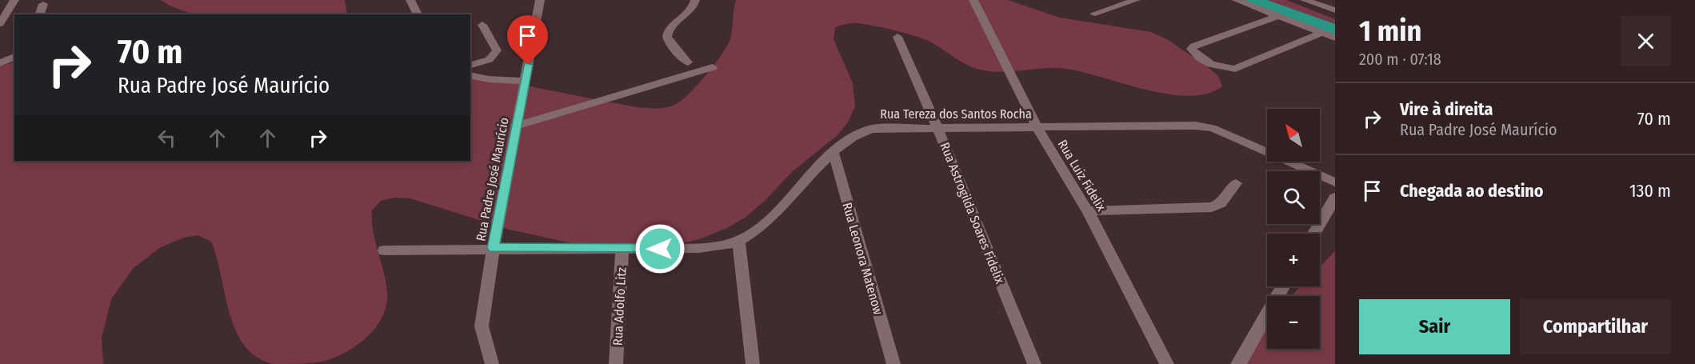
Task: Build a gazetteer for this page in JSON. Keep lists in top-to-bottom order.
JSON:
{
  "streets": {
    "street": [
      "Rua Tereza dos Santos Rocha",
      "Rua Luiz Fidelix",
      "Rua Padre José Maurício",
      "Rua Astrogilda Soares Fidelix",
      "Rua Leonora Matenow",
      "Rua Adolfo Litz"
    ]
  },
  "crossings": [
    ["Rua Tereza dos Santos Rocha", "Rua Luiz Fidelix"],
    ["Rua Tereza dos Santos Rocha", "Rua Padre José Maurício"],
    ["Rua Tereza dos Santos Rocha", "Rua Astrogilda Soares Fidelix"],
    ["Rua Tereza dos Santos Rocha", "Rua Leonora Matenow"],
    ["Rua Tereza dos Santos Rocha", "Rua Adolfo Litz"]
  ],
  "north": "top left",
  "page": {
    "heading": ["1 min", "200 m · 07:18"],
    "turn": ["70 m", "Rua Padre José Maurício"],
    "list": [
      {
        "name": "Vire à direita",
        "note": "Rua Padre José Maurício",
        "value": "70 m"
      },
      {
        "name": "Chegada ao destino",
        "value": "130 m"
      }
    ],
    "map_buttons": ["+", "−"],
    "buttons": ["Sair", "Compartilhar"]
  }
}
